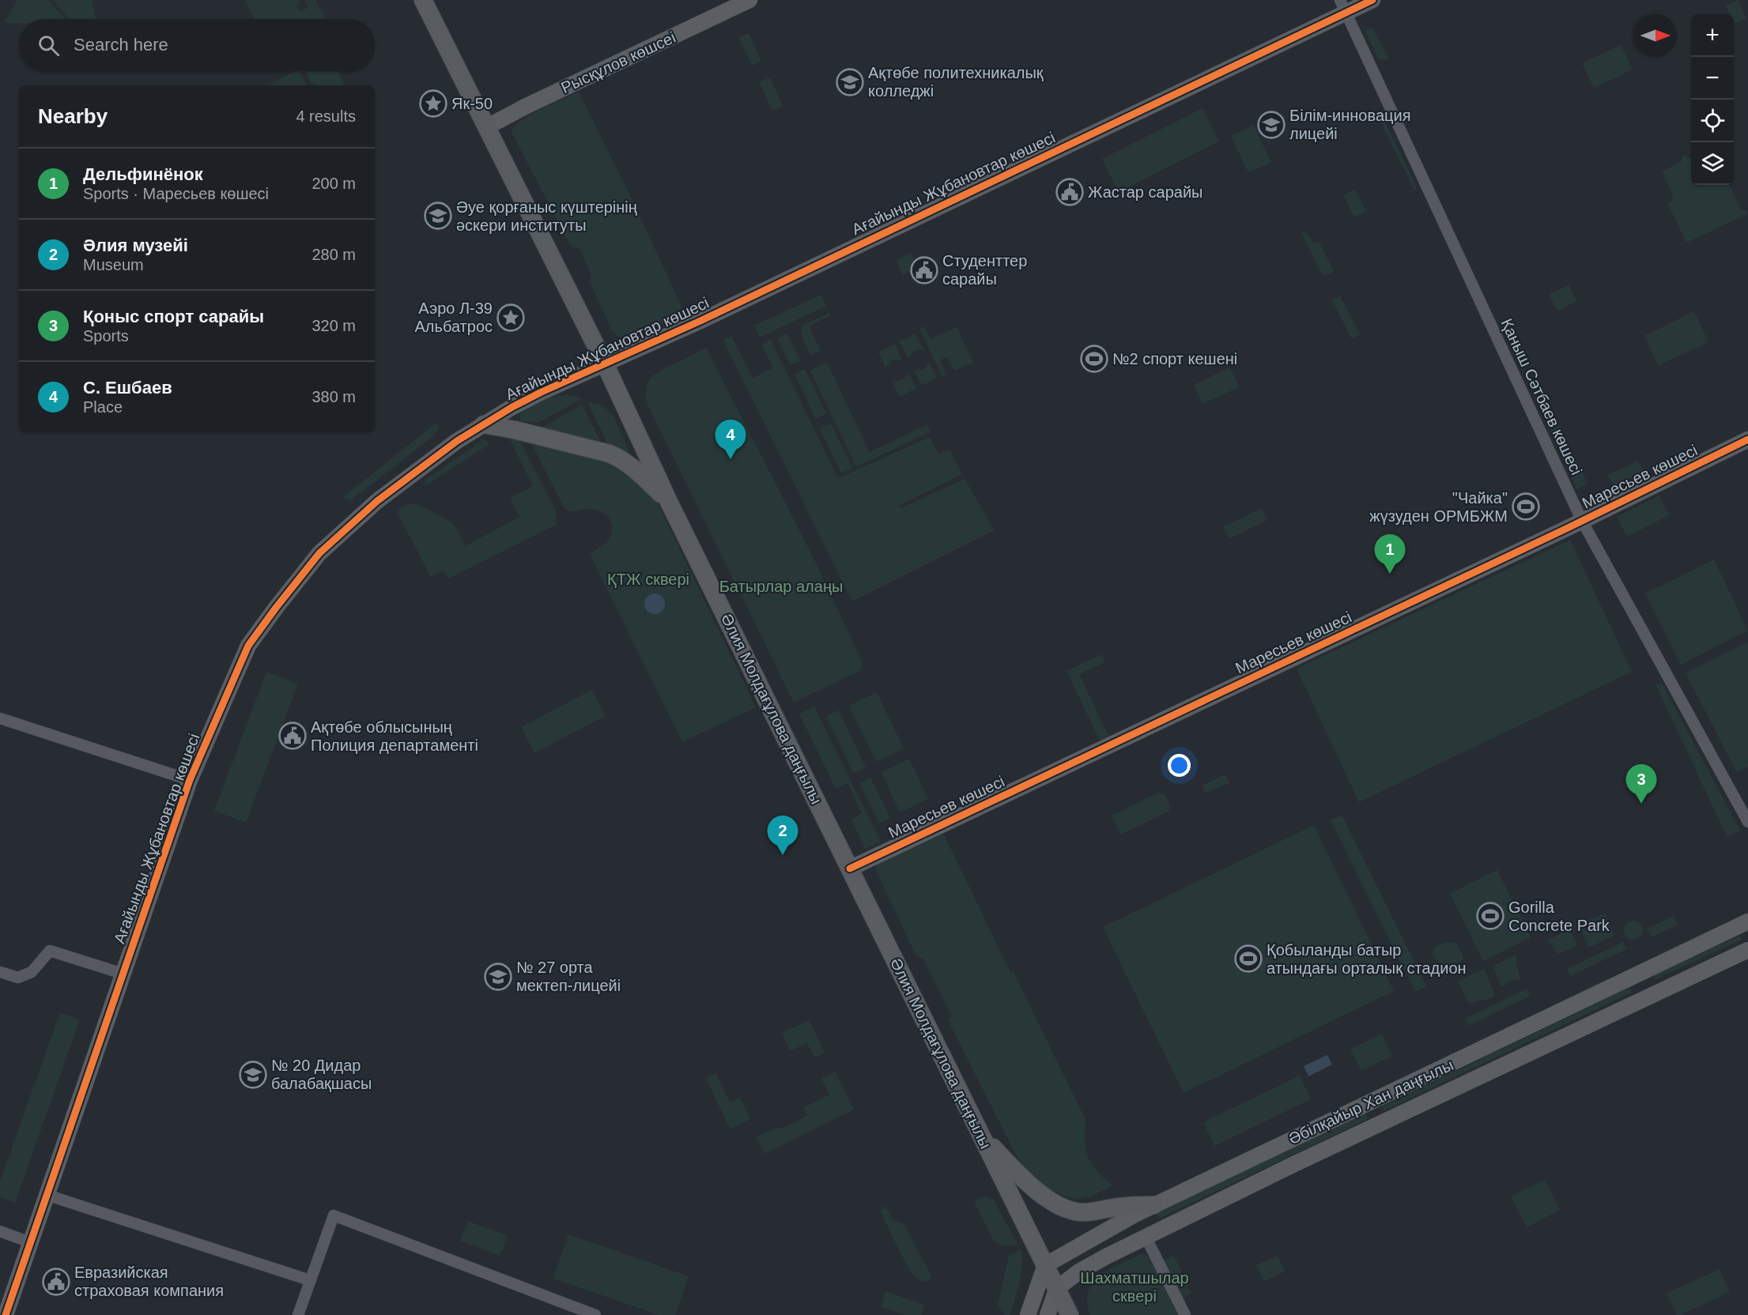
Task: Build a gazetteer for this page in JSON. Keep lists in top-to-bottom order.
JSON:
{
  "streets": {
    "main road": ["Әлия Молдағұлова даңғылы"],
    "street": [
      "Рысқұлов көшсеі",
      "Ағайынды Жұбановтар көшесі",
      "Қаныш Сәтбаев көшесі",
      "Маресьев көшесі",
      "Әбілқайыр Хан даңғылы"
    ]
  },
  "crossings": [
    ["Рысқұлов көшсеі", "Әлия Молдағұлова даңғылы"],
    ["Ағайынды Жұбановтар көшесі", "Қаныш Сәтбаев көшесі"],
    ["Ағайынды Жұбановтар көшесі", "Әлия Молдағұлова даңғылы"],
    ["Қаныш Сәтбаев көшесі", "Маресьев көшесі"],
    ["Маресьев көшесі", "Әлия Молдағұлова даңғылы"],
    ["Әлия Молдағұлова даңғылы", "Әбілқайыр Хан даңғылы"]
  ],
  "parks": ["ҚТЖ сквері", "Батырлар алаңы", "Шахматшылар сквері"],
  "places": {
    "school or university": [
      "Ақтөбе политехникалық колледжі",
      "Білім-инновация лицейі",
      "Әуе қорғаныс күштерінің әскери институты",
      "№ 27 орта мектеп-лицейі",
      "№ 20 Дидар балабақшасы"
    ],
    "place": ["Як-50", "Аэро Л-39 Альбатрос"],
    "public building": [
      "Жастар сарайы",
      "Студенттер сарайы",
      "Ақтөбе облысының Полиция департаменті",
      "Евразийская страховая компания"
    ],
    "sports": [
      "№2 спорт кешені",
      "\"Чайка\" жүзуден ОРМБЖМ",
      "Gorilla Concrete Park",
      "Қобыланды батыр атындағы орталық стадион"
    ]
  },
  "north": "right",
  "page": {
    "map_buttons": ["+", "−"],
    "search": "Search here",
    "heading": ["Nearby", "4 results"],
    "list": [
      {
        "mark": "1",
        "name": "Дельфинёнок",
        "note": "Sports · Маресьев көшесі",
        "value": "200 m"
      },
      {
        "mark": "2",
        "name": "Әлия музейі",
        "note": "Museum",
        "value": "280 m"
      },
      {
        "mark": "3",
        "name": "Қоныс спорт сарайы",
        "note": "Sports",
        "value": "320 m"
      },
      {
        "mark": "4",
        "name": "С. Ешбаев",
        "note": "Place",
        "value": "380 m"
      }
    ],
    "pins": [
      "4",
      "1",
      "3",
      "2"
    ]
  }
}
